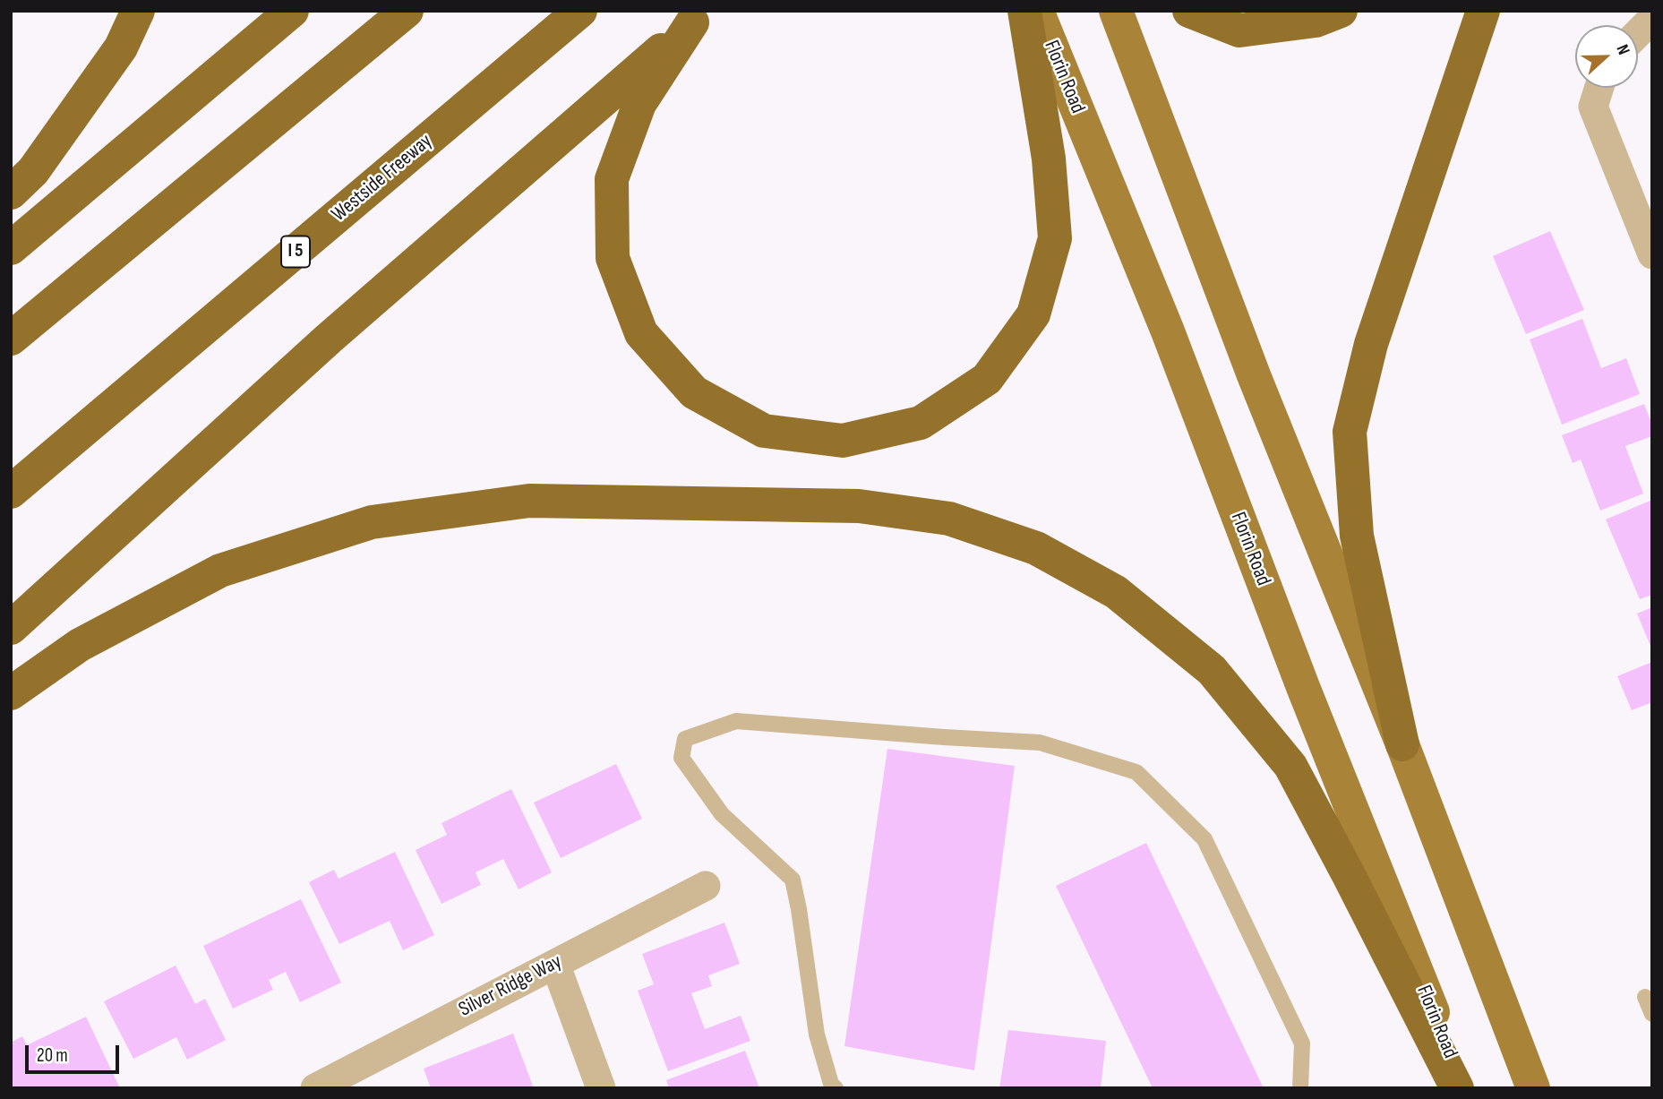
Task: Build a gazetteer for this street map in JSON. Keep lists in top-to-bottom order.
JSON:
{
  "streets": {
    "highway": ["Westside Freeway", "I 5"],
    "main road": ["Florin Road"],
    "street": ["Silver Ridge Way"]
  },
  "scale_bar": "20 m",
  "north": "right"
}
